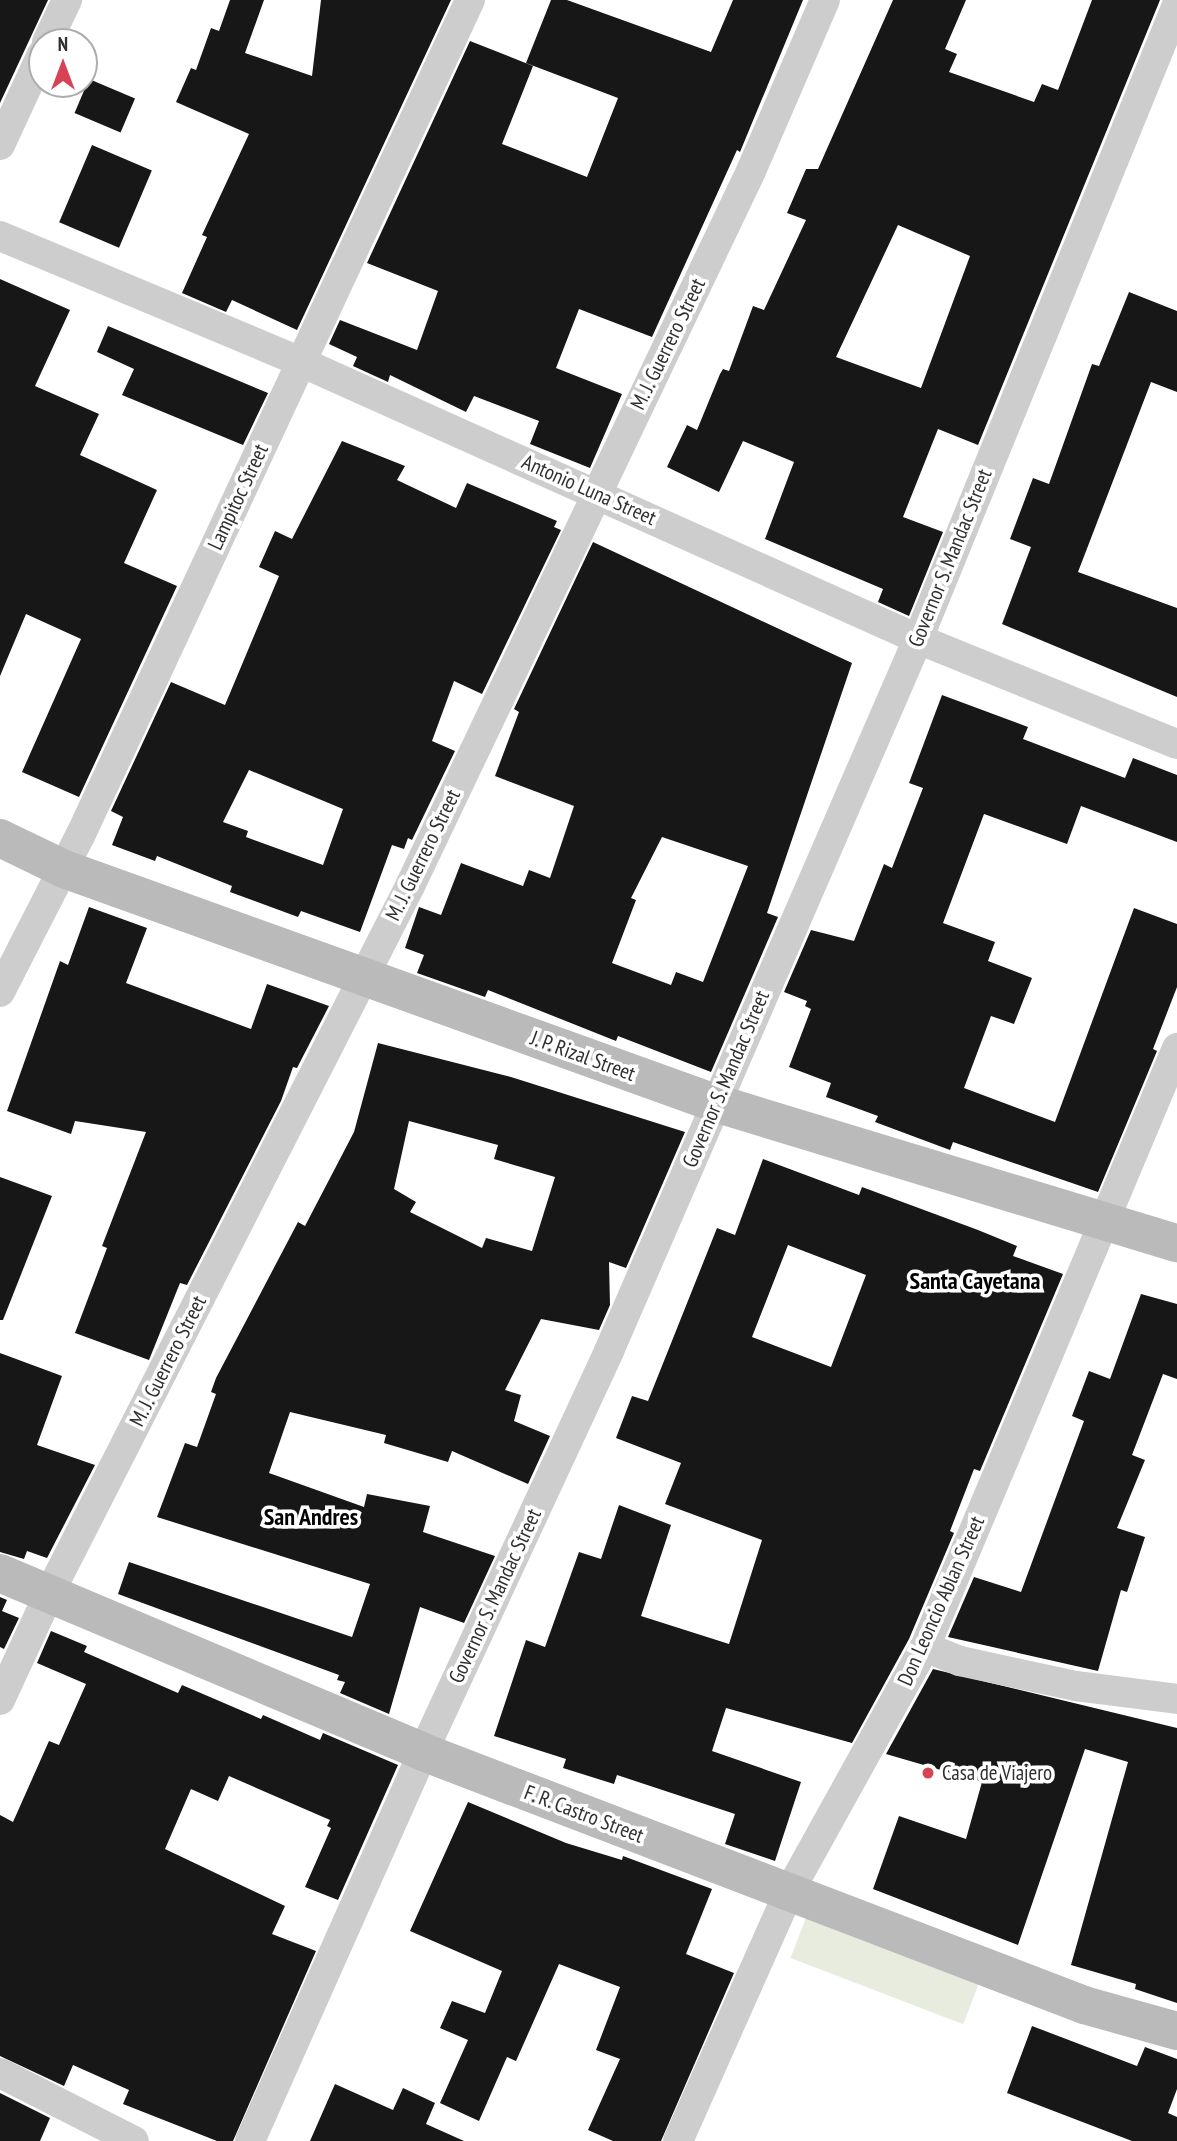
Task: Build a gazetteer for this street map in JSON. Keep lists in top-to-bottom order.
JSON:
{
  "streets": {
    "main road": ["J. P. Rizal Street", "F. R. Castro Street"],
    "street": [
      "M. J. Guerrero Street",
      "Antonio Luna Street",
      "Lampitoc Street",
      "Governor S. Mandac Street",
      "Don Leoncio Ablan Street"
    ]
  },
  "crossings": [
    ["M. J. Guerrero Street", "Antonio Luna Street"],
    ["M. J. Guerrero Street", "J. P. Rizal Street"],
    ["M. J. Guerrero Street", "F. R. Castro Street"],
    ["Antonio Luna Street", "Lampitoc Street"],
    ["Antonio Luna Street", "Governor S. Mandac Street"],
    ["Lampitoc Street", "J. P. Rizal Street"],
    ["Governor S. Mandac Street", "J. P. Rizal Street"],
    ["Governor S. Mandac Street", "F. R. Castro Street"],
    ["J. P. Rizal Street", "Don Leoncio Ablan Street"],
    ["Don Leoncio Ablan Street", "F. R. Castro Street"]
  ],
  "districts": ["Santa Cayetana", "San Andres"],
  "places": ["Casa de Viajero"],
  "north": "top"
}
